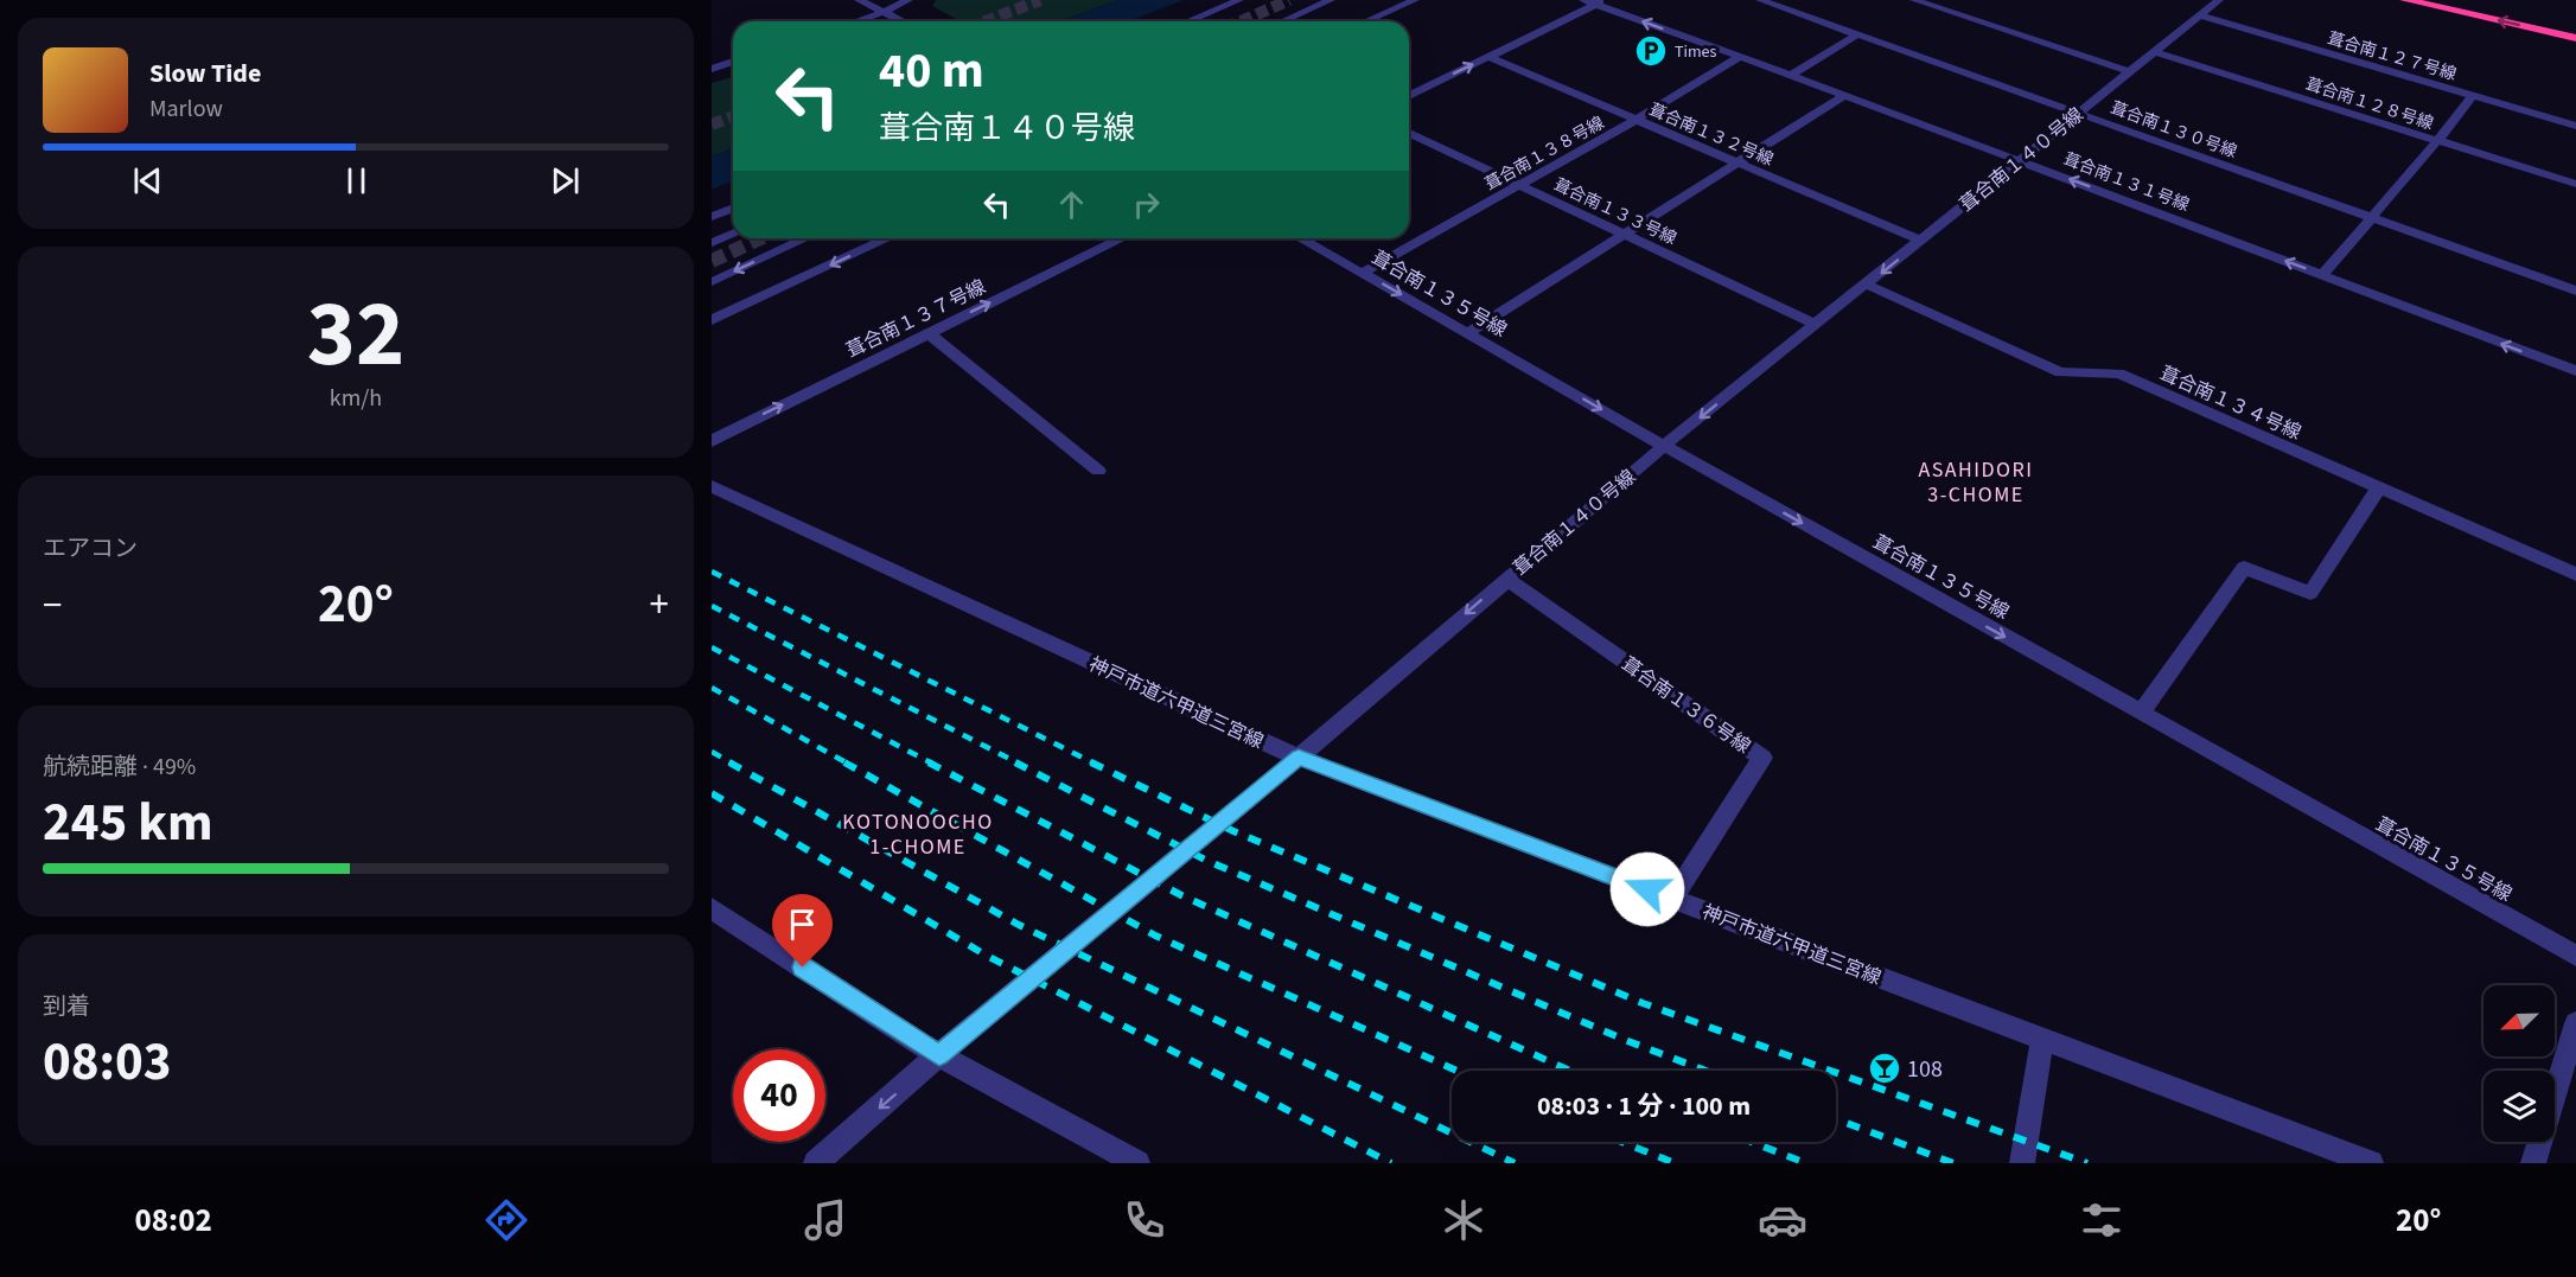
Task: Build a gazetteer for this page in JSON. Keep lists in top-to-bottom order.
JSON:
{
  "streets": {
    "street": [
      "葺合南１２７号線",
      "葺合南１２８号線",
      "葺合南１３０号線",
      "葺合南１３２号線",
      "葺合南１３８号線",
      "葺合南１４０号線",
      "葺合南１３１号線",
      "葺合南１３３号線",
      "葺合南１３５号線",
      "葺合南１３７号線",
      "葺合南１３４号線",
      "神戸市道六甲道三宮線",
      "葺合南１３６号線"
    ]
  },
  "crossings": [
    ["葺合南１２７号線", "葺合南１４０号線"],
    ["葺合南１２８号線", "葺合南１４０号線"],
    ["葺合南１３０号線", "葺合南１４０号線"],
    ["葺合南１３２号線", "葺合南１３８号線"],
    ["葺合南１３２号線", "葺合南１４０号線"],
    ["葺合南１３８号線", "葺合南１３１号線"],
    ["葺合南１３８号線", "葺合南１３３号線"],
    ["葺合南１３８号線", "葺合南１３５号線"],
    ["葺合南１４０号線", "葺合南１３１号線"],
    ["葺合南１４０号線", "葺合南１３３号線"],
    ["葺合南１４０号線", "葺合南１３５号線"],
    ["葺合南１４０号線", "葺合南１３４号線"],
    ["葺合南１４０号線", "神戸市道六甲道三宮線"],
    ["葺合南１４０号線", "葺合南１３６号線"],
    ["神戸市道六甲道三宮線", "葺合南１３６号線"]
  ],
  "one_way": ["葺合南１４０号線", "葺合南１３１号線", "葺合南１３５号線"],
  "districts": ["ASAHIDORI 3-CHOME", "KOTONOOCHO 1-CHOME"],
  "places": {
    "parking": ["Times"],
    "bar": ["108"]
  },
  "north": "bottom left",
  "page": {
    "turn": ["40 m", "葺合南１４０号線"],
    "song": ["Slow Tide", "Marlow"],
    "tile": [
      ["32", "km/h"],
      "エアコン",
      ["航続距離 · 49%", "245 km"],
      ["到着", "08:03"]
    ],
    "heat": ["−", "20°", "+"],
    "limit": "40",
    "trip": "08:03 · 1 分 · 100 m",
    "tabs": ["08:02", "20°"]
  }
}
